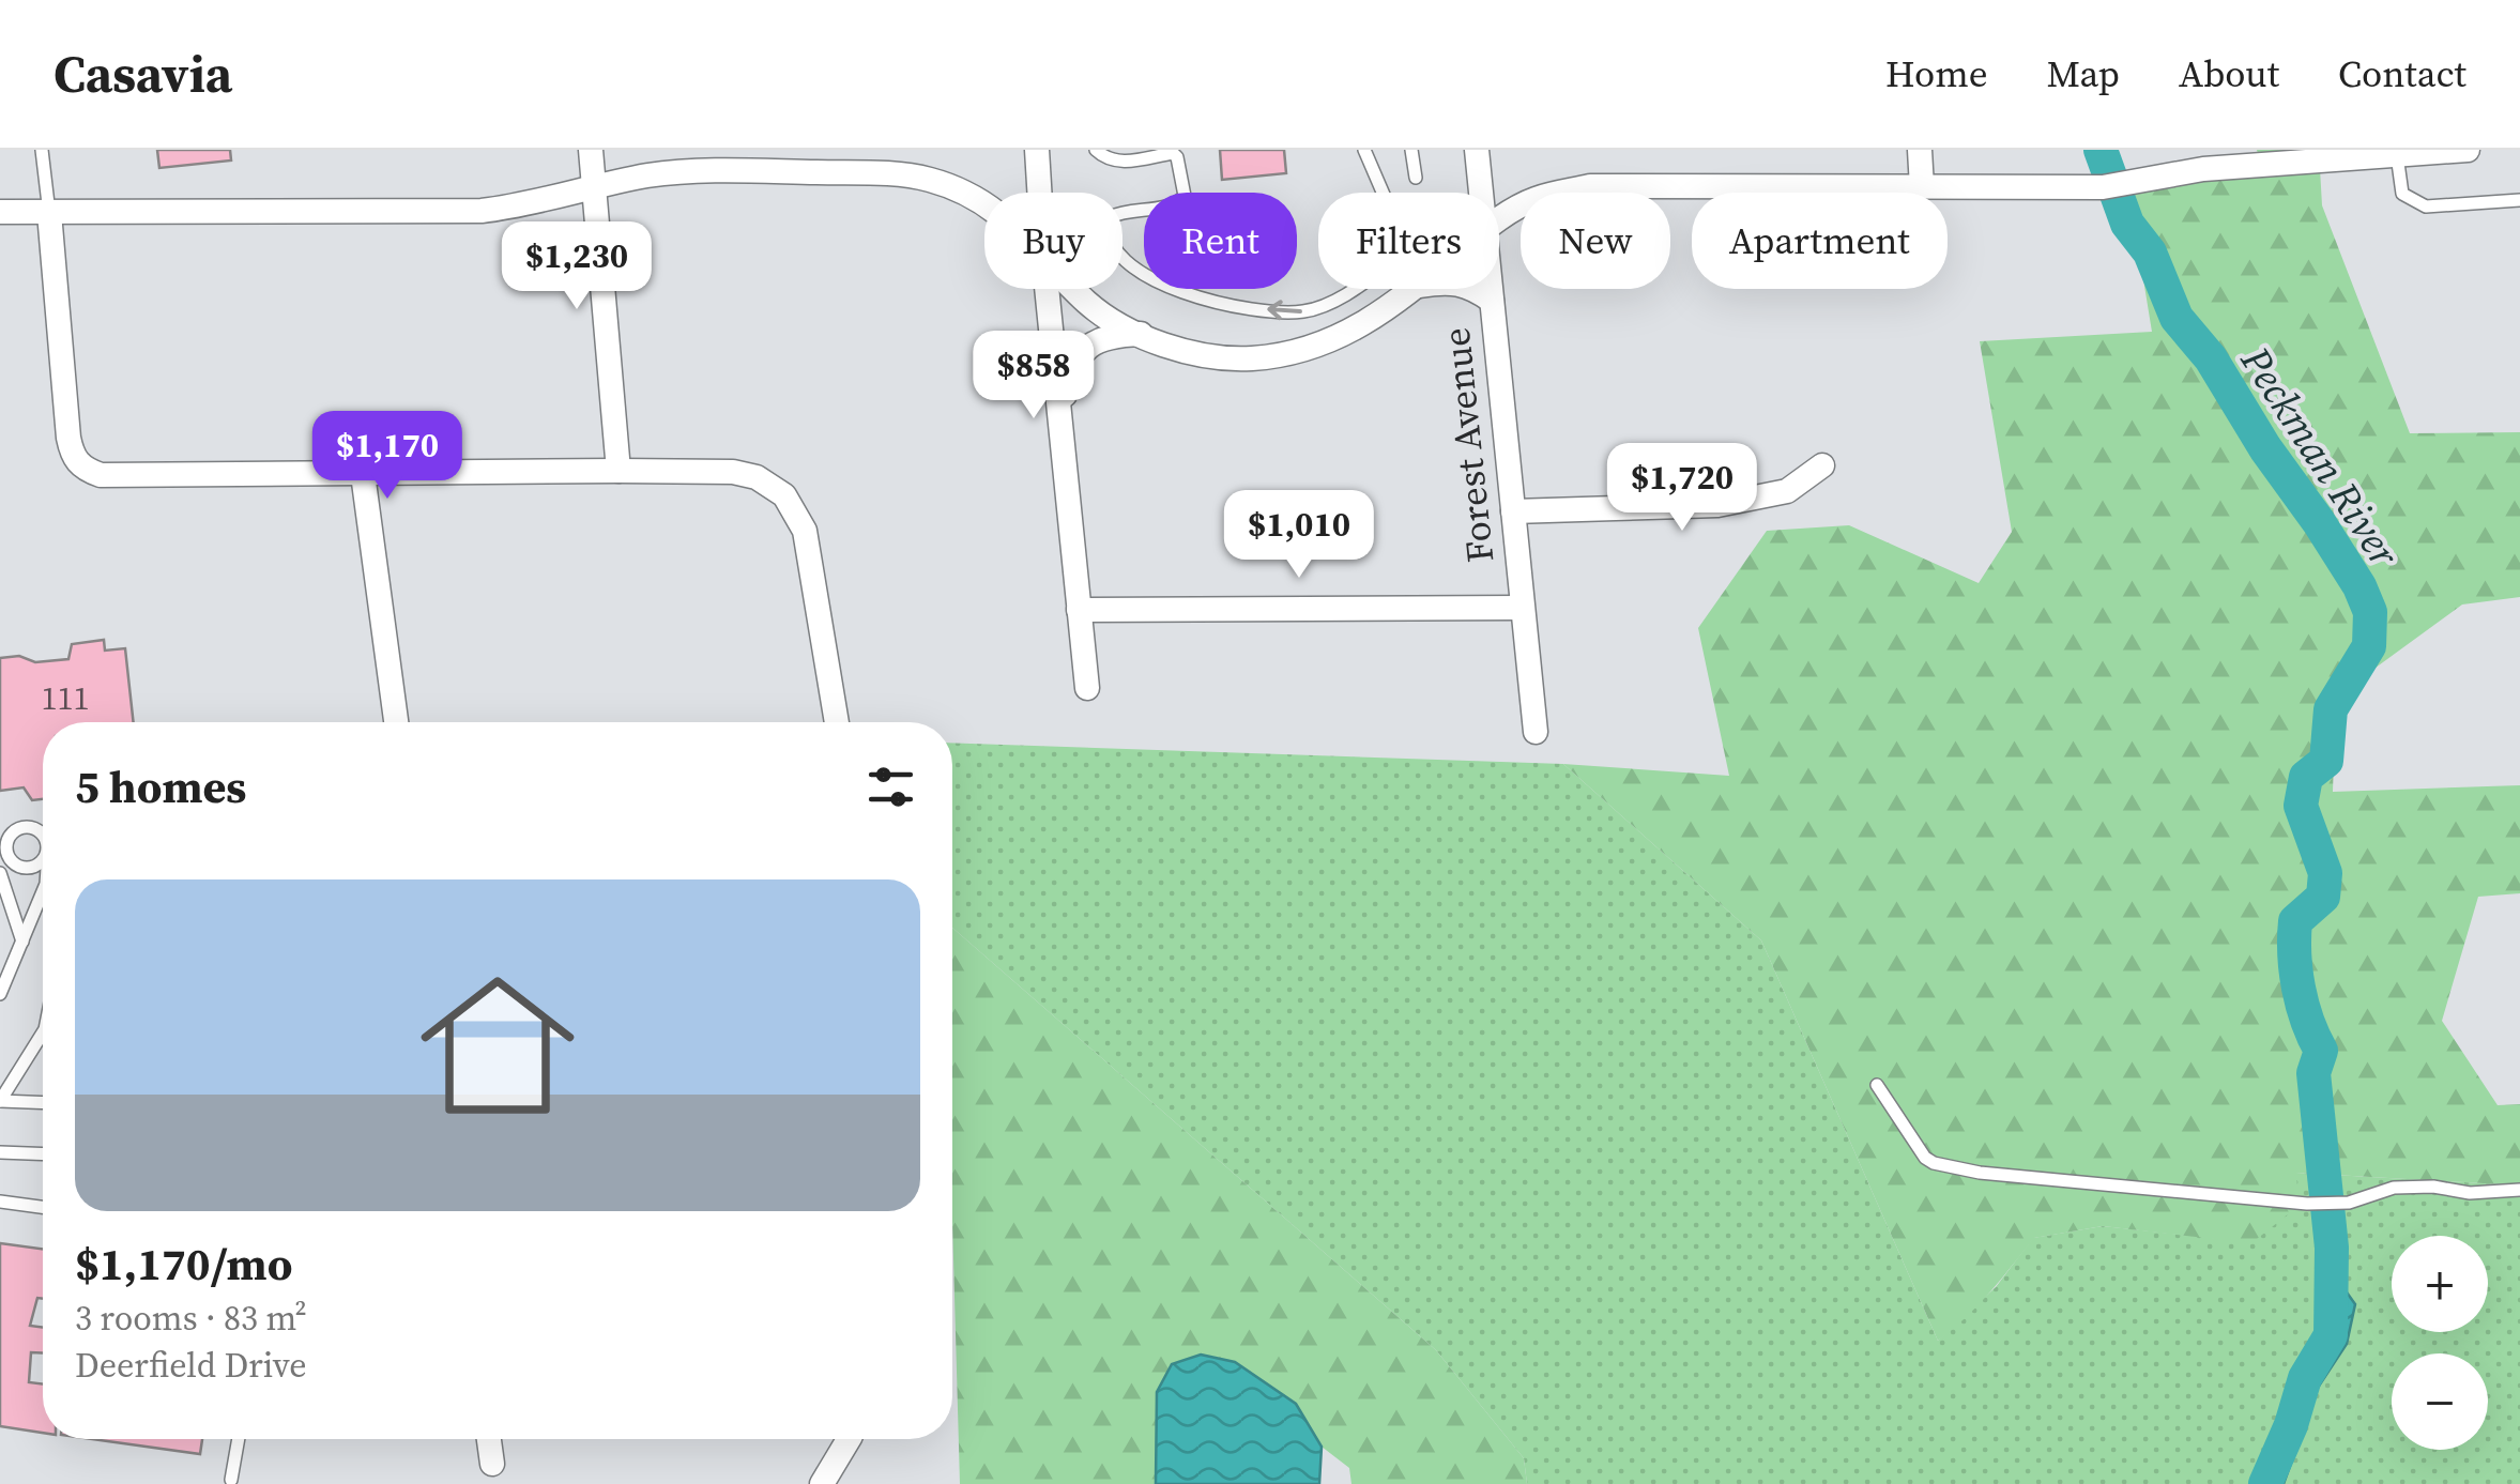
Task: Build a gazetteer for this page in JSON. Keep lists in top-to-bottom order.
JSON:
{
  "streets": {
    "street": ["Forest Avenue"]
  },
  "water": ["Peckman River"],
  "house_numbers": ["111"],
  "page": {
    "header": "Casavia",
    "nav": [
      "Home",
      "Map",
      "About",
      "Contact"
    ],
    "chip": [
      "Buy",
      "Rent",
      "Filters",
      "New",
      "Apartment"
    ],
    "price": [
      "$1,230",
      "$858",
      "$1,170",
      "$1,720",
      "$1,010"
    ],
    "heading": "5 homes",
    "list": [
      {
        "name": "$1,170/mo",
        "note": "3 rooms · 83 m² · Deerfield Drive"
      }
    ],
    "map_buttons": ["+", "−"]
  }
}
